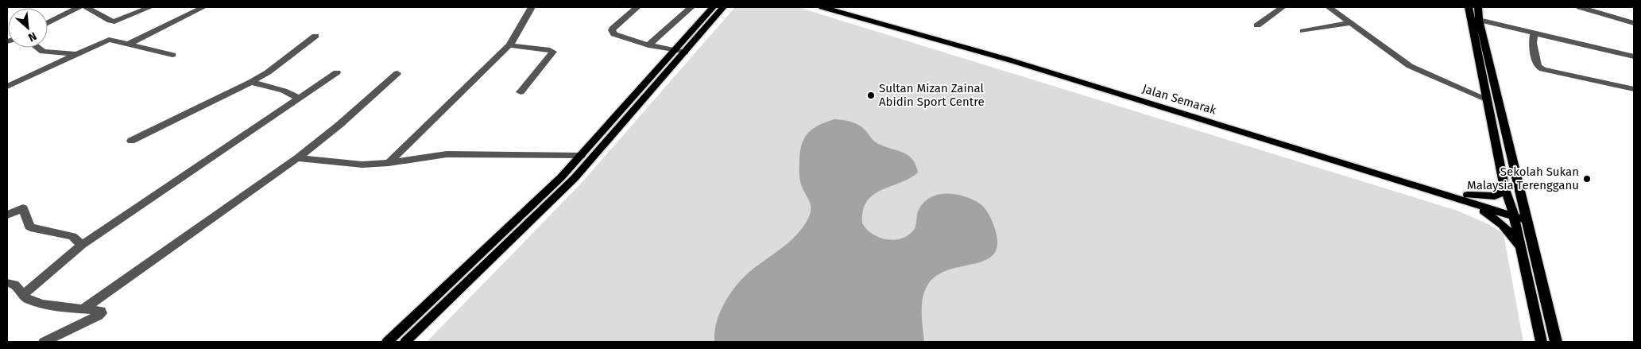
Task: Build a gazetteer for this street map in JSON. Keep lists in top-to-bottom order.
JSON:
{
  "streets": {
    "main road": ["Jalan Semarak"]
  },
  "places": ["Sultan Mizan Zainal Abidin Sport Centre", "Sekolah Sukan Malaysia Terengganu"],
  "north": "bottom right"
}
